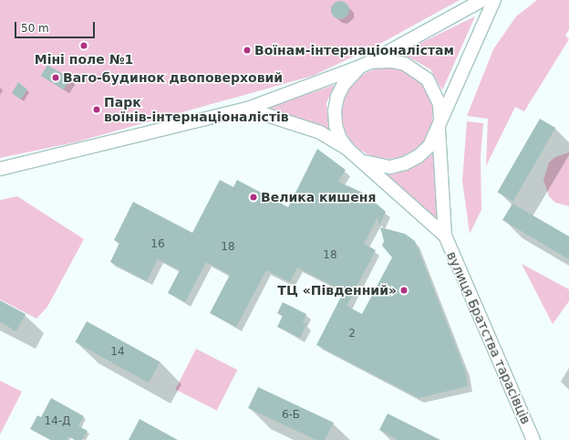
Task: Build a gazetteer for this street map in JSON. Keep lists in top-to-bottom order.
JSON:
{
  "streets": {
    "street": ["вулиця Братства тарасівців"]
  },
  "places": [
    "Міні поле №1",
    "Воїнам-інтернаціоналістам",
    "Ваго-будинок двоповерховий",
    "Парк воїнів-інтернаціоналістів",
    "Велика кишеня",
    "ТЦ «Південний»"
  ],
  "house_numbers": [
    "16",
    "18",
    "18",
    "2",
    "14",
    "6-Б",
    "14-Д"
  ],
  "scale_bar": "50 m"
}
